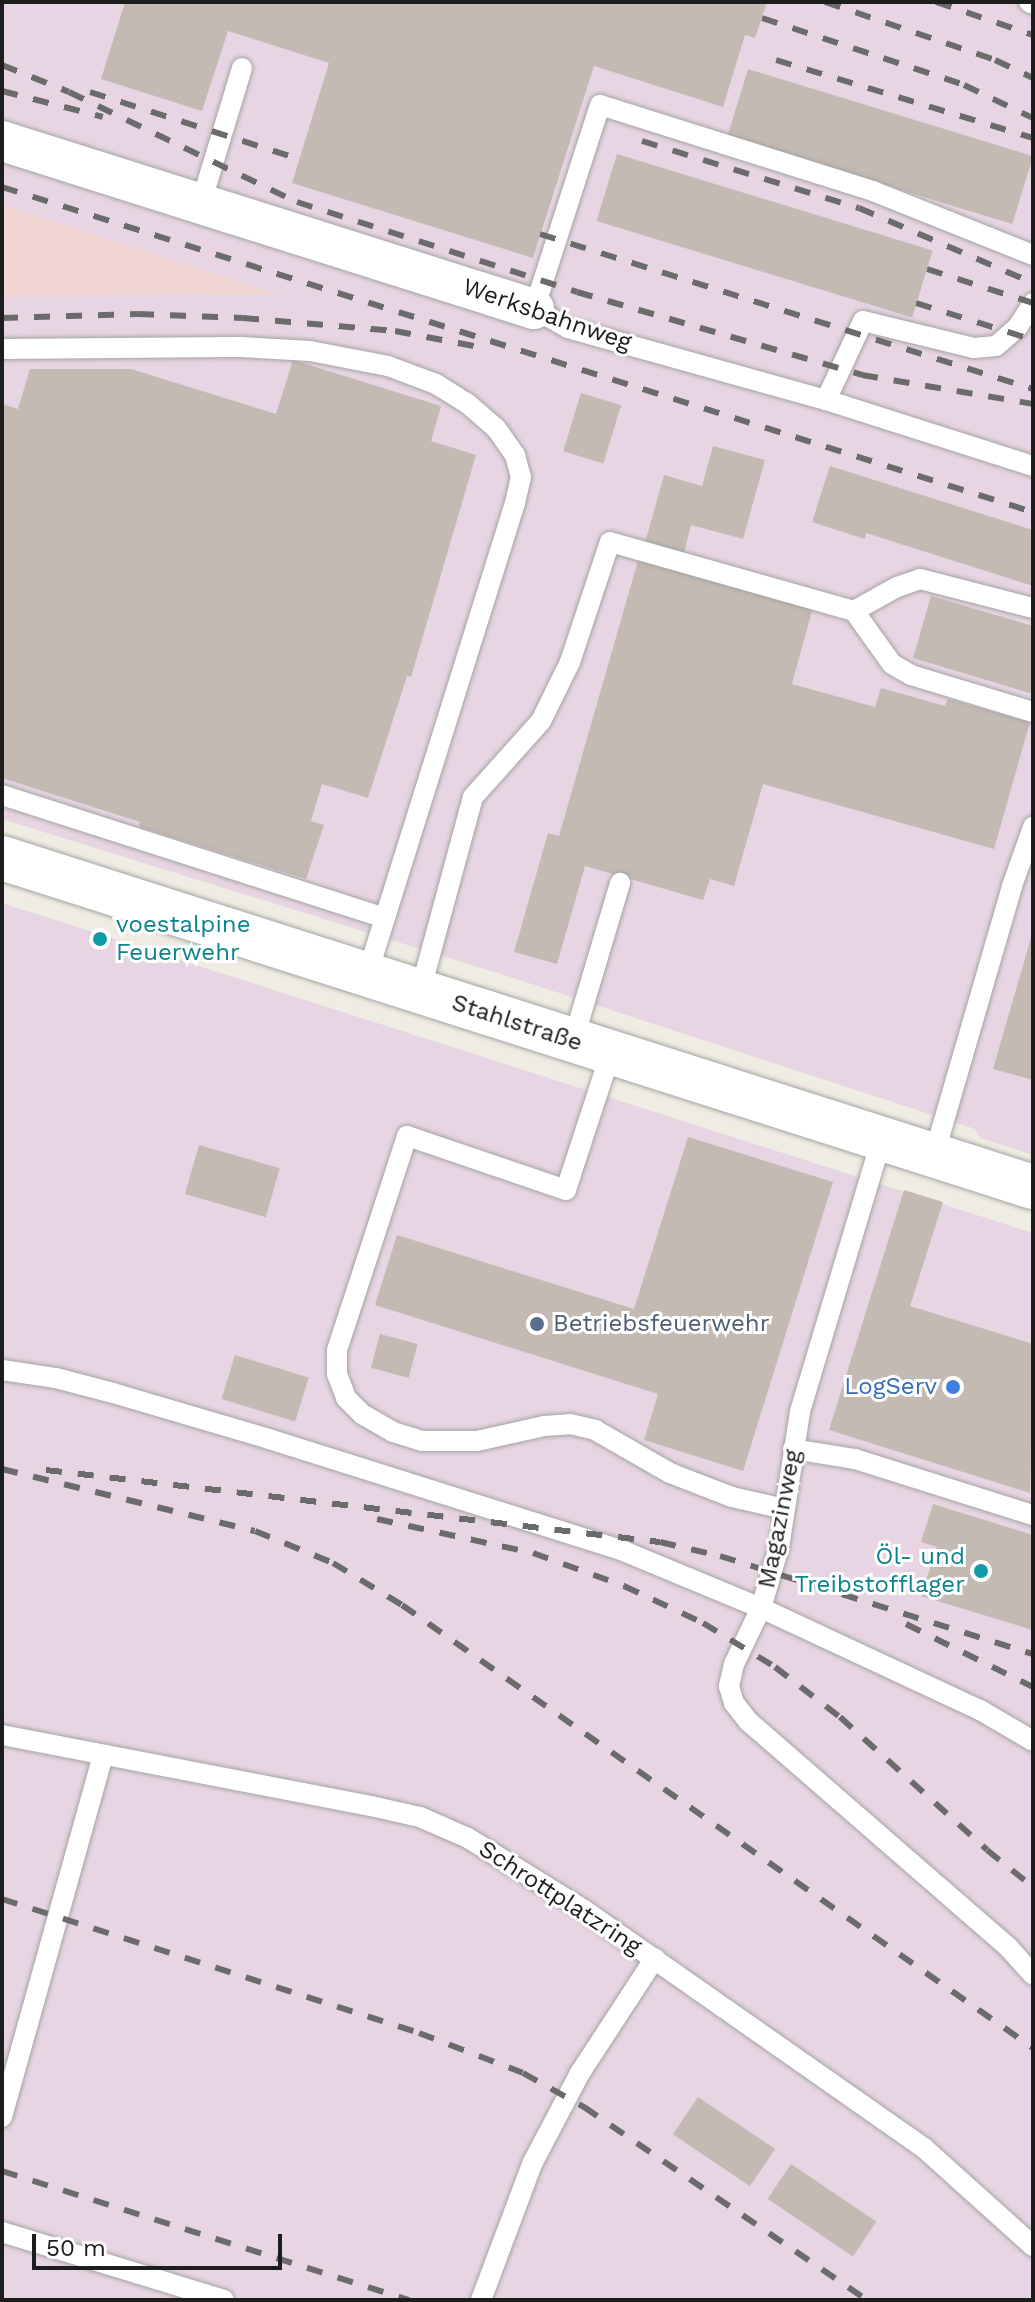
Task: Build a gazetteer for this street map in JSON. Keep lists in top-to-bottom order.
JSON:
{
  "streets": {
    "street": ["Werksbahnweg", "Stahlstraße"],
    "lane": ["Magazinweg", "Schrottplatzring"]
  },
  "crossings": [
    ["Stahlstraße", "Magazinweg"]
  ],
  "places": [
    "voestalpine Feuerwehr",
    "Betriebsfeuerwehr",
    "LogServ",
    "Öl- und Treibstofflager"
  ],
  "scale_bar": "50 m"
}
